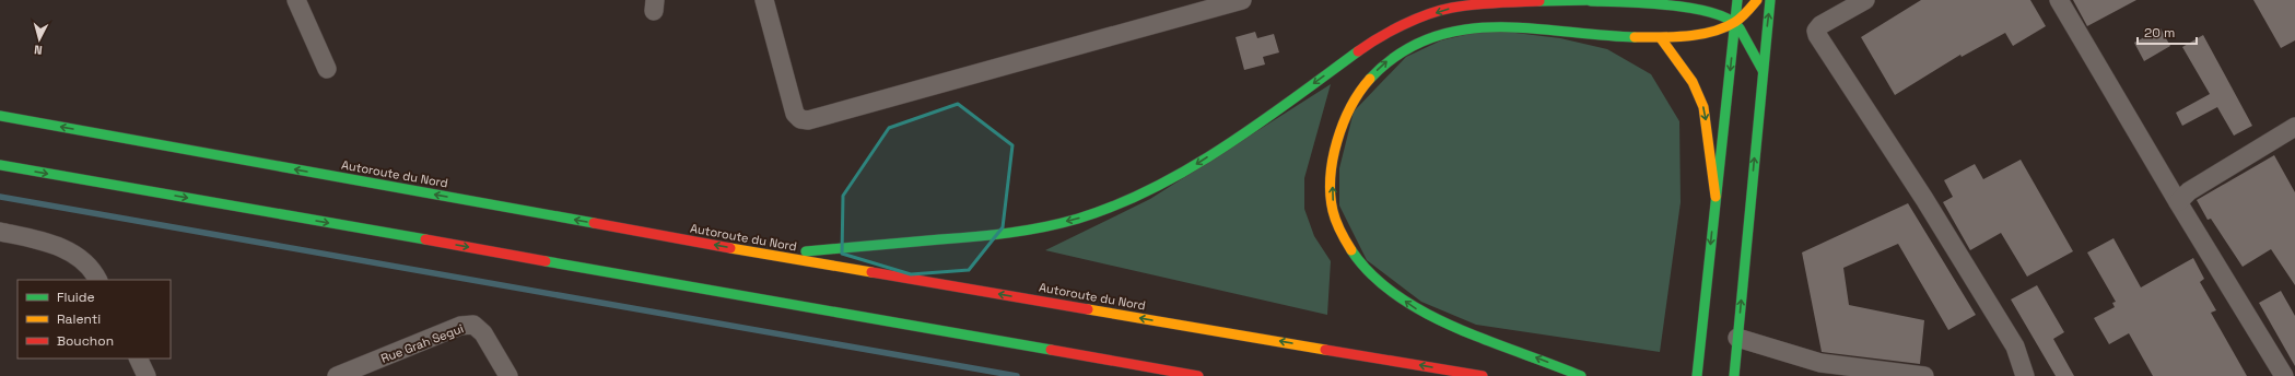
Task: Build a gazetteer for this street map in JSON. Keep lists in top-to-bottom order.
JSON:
{
  "streets": {
    "main road": ["Autoroute du Nord"],
    "street": ["Rue Grah Segui"]
  },
  "legend": ["Fluide", "Ralenti", "Bouchon"],
  "scale_bar": "20 m",
  "north": "bottom"
}
